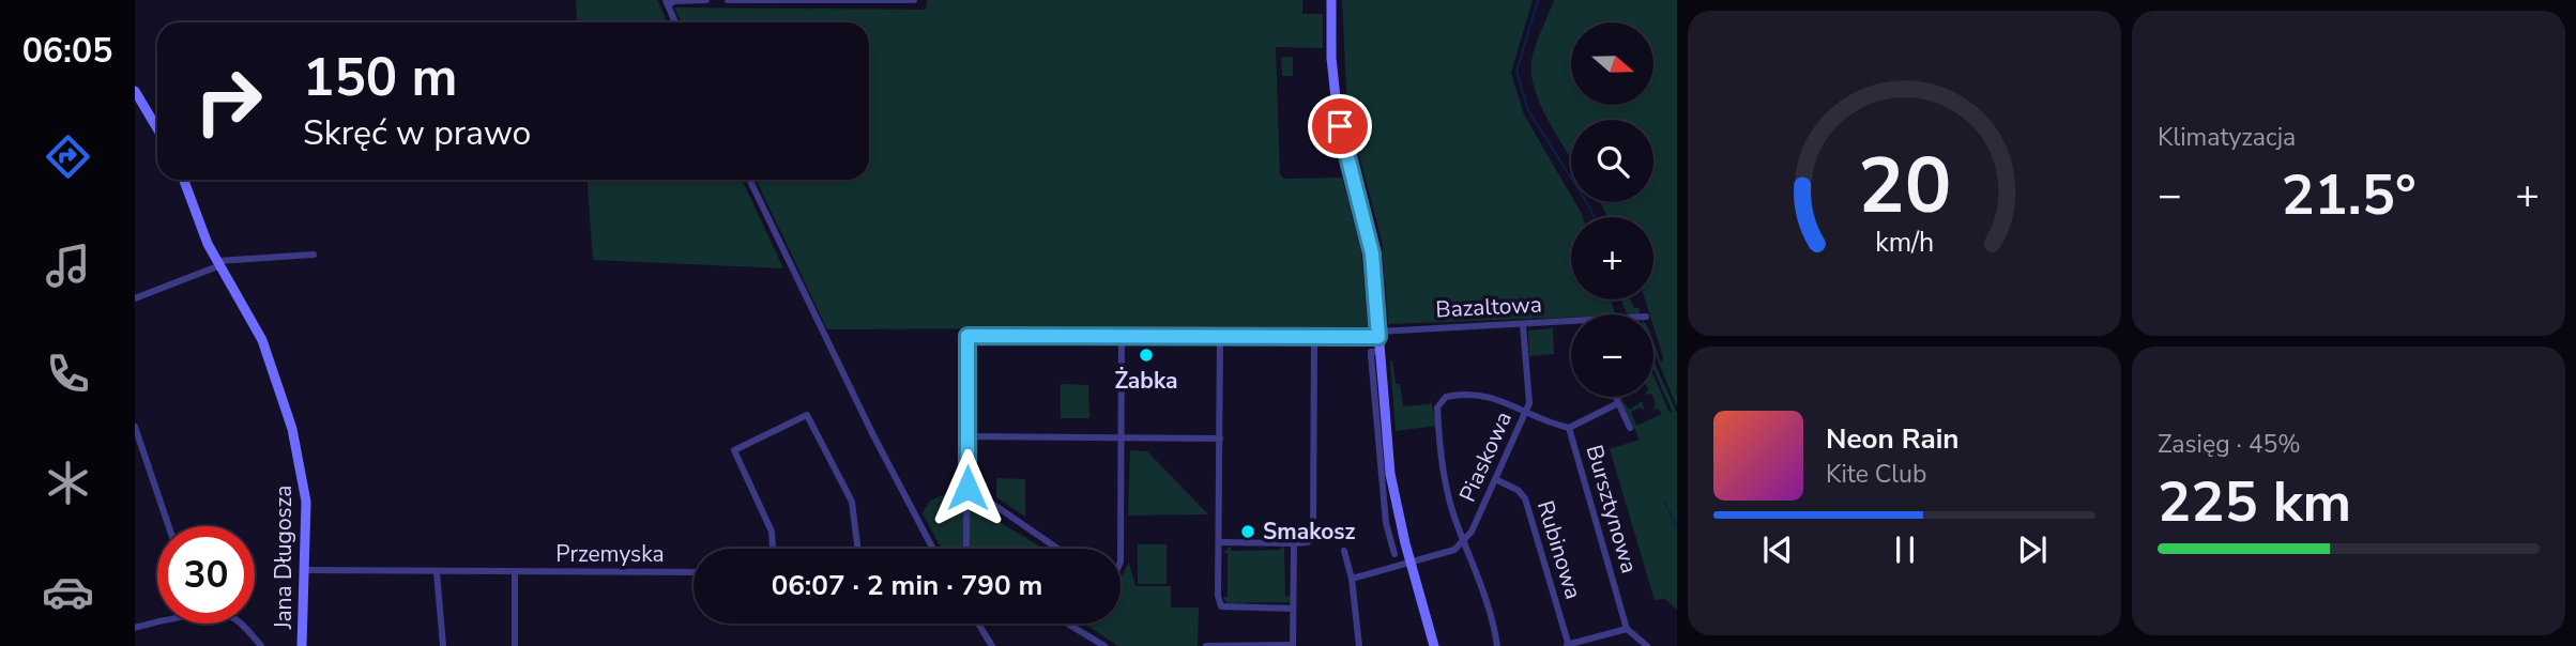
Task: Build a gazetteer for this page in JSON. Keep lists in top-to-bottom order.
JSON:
{
  "streets": {
    "street": [
      "Bazaltowa",
      "Piaskowa",
      "Bursztynowa",
      "Rubinowa",
      "Przemyska",
      "Jana Długosza"
    ]
  },
  "crossings": [
    ["Bazaltowa", "Piaskowa"],
    ["Piaskowa", "Rubinowa"],
    ["Przemyska", "Jana Długosza"]
  ],
  "places": ["Żabka", "Smakosz"],
  "north": "right",
  "page": {
    "tabs": "06:05",
    "tile": [
      "Klimatyzacja",
      ["Zasięg · 45%", "225 km"]
    ],
    "map_buttons": ["+", "−"],
    "turn": ["150 m", "Skręć w prawo"],
    "heat": ["−", "21.5°", "+"],
    "song": ["Neon Rain", "Kite Club"],
    "limit": "30",
    "trip": "06:07 · 2 min · 790 m",
    "gauge": ["20", "km/h"]
  }
}
